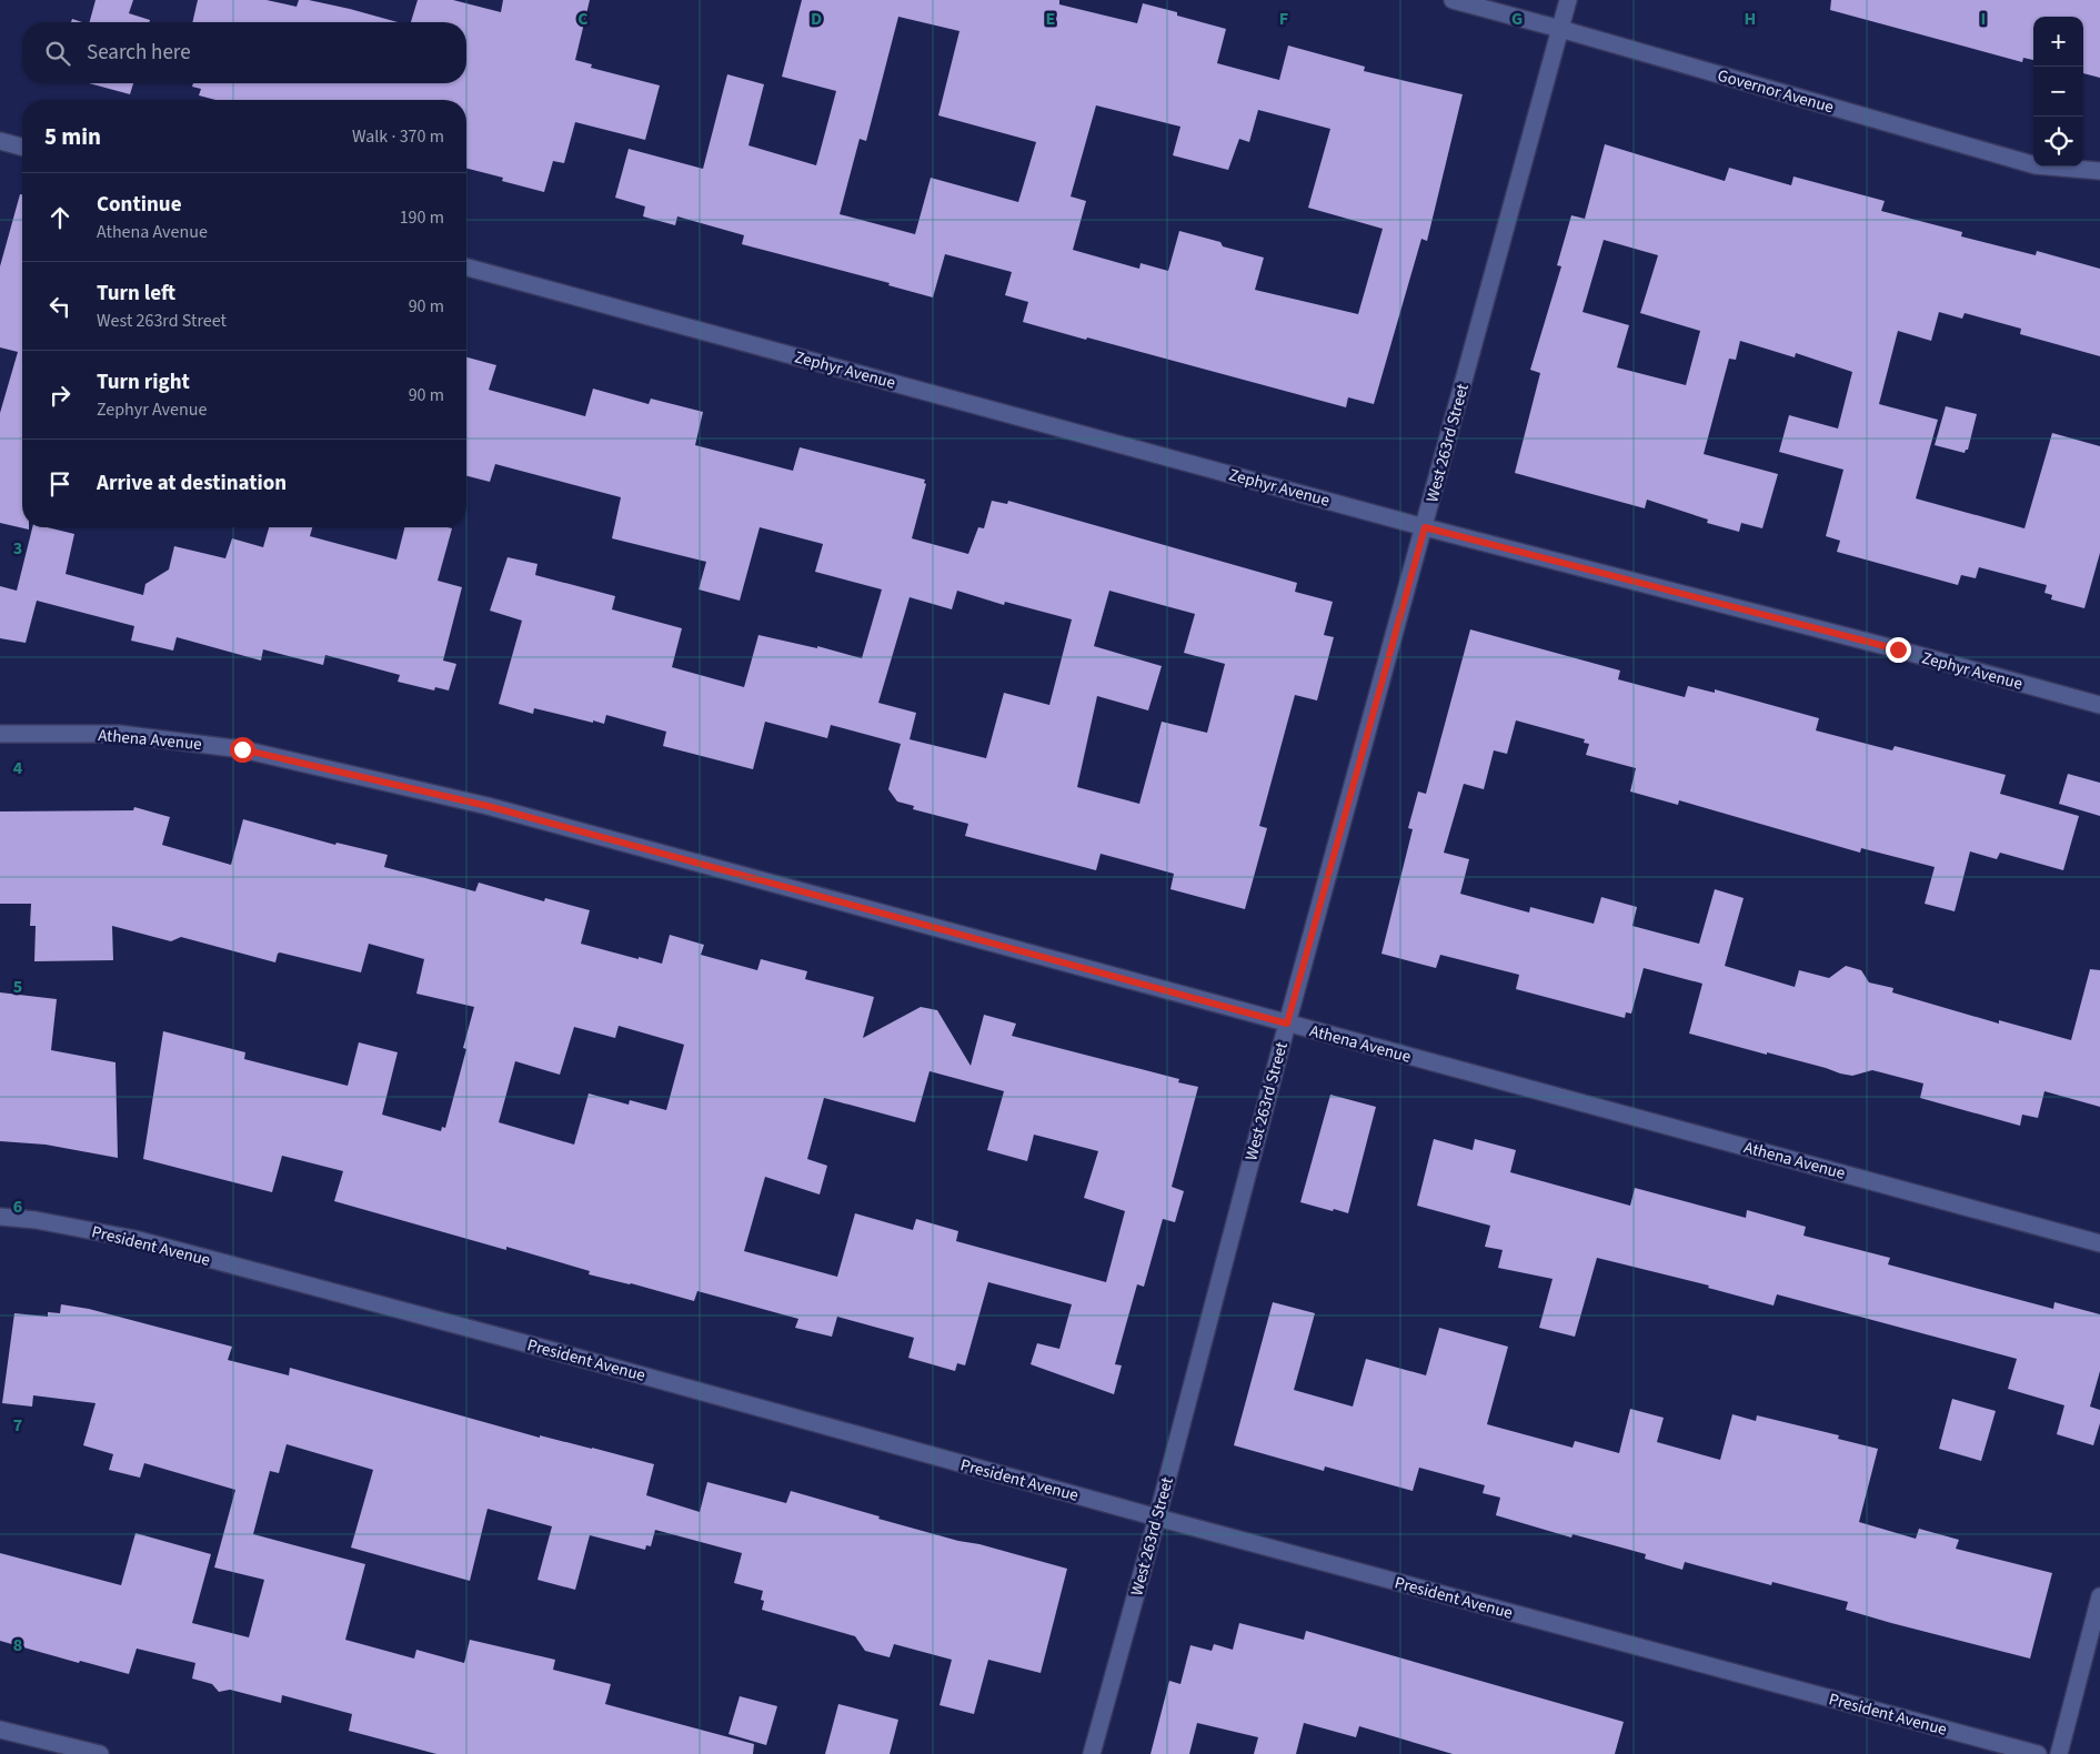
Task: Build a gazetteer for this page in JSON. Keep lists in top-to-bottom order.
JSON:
{
  "streets": {
    "street": [
      "Governor Avenue",
      "Zephyr Avenue",
      "West 263rd Street",
      "Athena Avenue",
      "President Avenue"
    ]
  },
  "crossings": [
    ["Governor Avenue", "West 263rd Street"],
    ["Zephyr Avenue", "West 263rd Street"],
    ["West 263rd Street", "Athena Avenue"],
    ["West 263rd Street", "President Avenue"]
  ],
  "page": {
    "map_buttons": ["+", "−"],
    "search": "Search here",
    "heading": ["5 min", "Walk · 370 m"],
    "list": [
      ["Continue", "Athena Avenue", "190 m"],
      ["Turn left", "West 263rd Street", "90 m"],
      ["Turn right", "Zephyr Avenue", "90 m"],
      "Arrive at destination"
    ]
  },
  "grid": {
    "columns": [
      "C",
      "D",
      "E",
      "F",
      "G",
      "H",
      "I"
    ],
    "rows": [
      "3",
      "4",
      "5",
      "6",
      "7",
      "8"
    ]
  }
}
